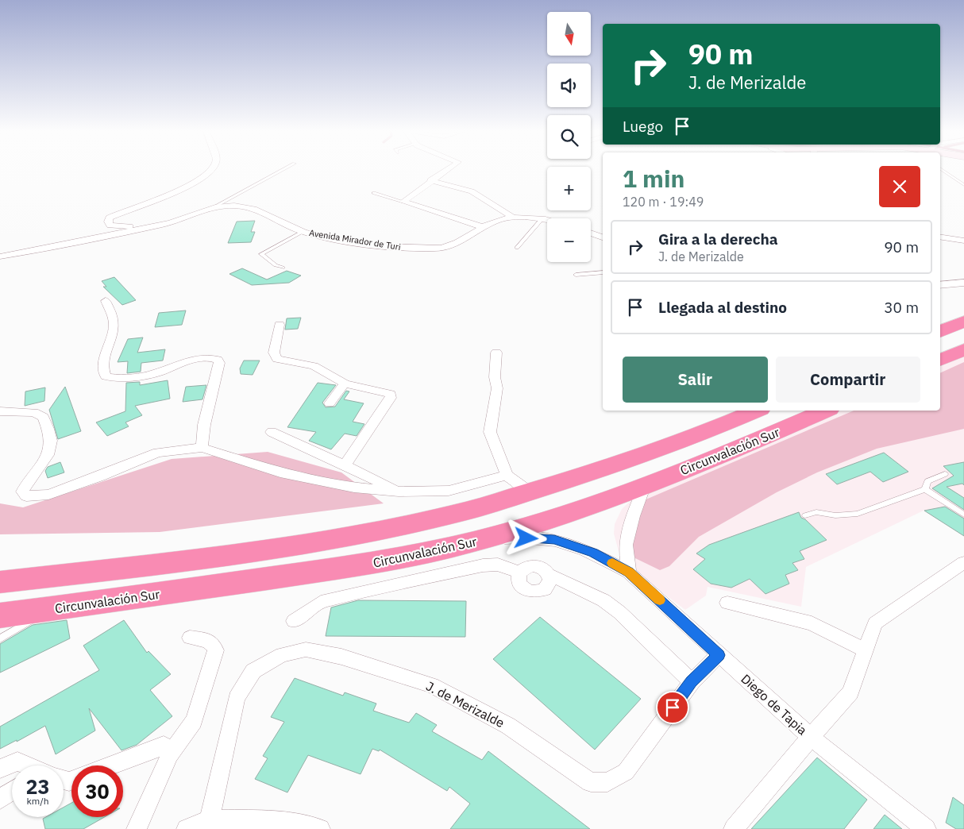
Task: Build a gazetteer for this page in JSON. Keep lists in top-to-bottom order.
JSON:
{
  "streets": {
    "highway": ["Circunvalación Sur"],
    "street": ["Avenida Mirador de Turi", "J. de Merizalde", "Diego de Tapia"]
  },
  "crossings": [
    ["Circunvalación Sur", "Diego de Tapia"],
    ["J. de Merizalde", "Diego de Tapia"]
  ],
  "north": "bottom",
  "page": {
    "map_buttons": ["+", "−"],
    "turn": ["90 m", "J. de Merizalde"],
    "then": "Luego",
    "heading": ["1 min", "120 m · 19:49"],
    "list": [
      {
        "name": "Gira a la derecha",
        "note": "J. de Merizalde",
        "value": "90 m"
      },
      {
        "name": "Llegada al destino",
        "value": "30 m"
      }
    ],
    "buttons": ["Salir", "Compartir"],
    "speed": "23 km/h",
    "limit": "30"
  }
}
